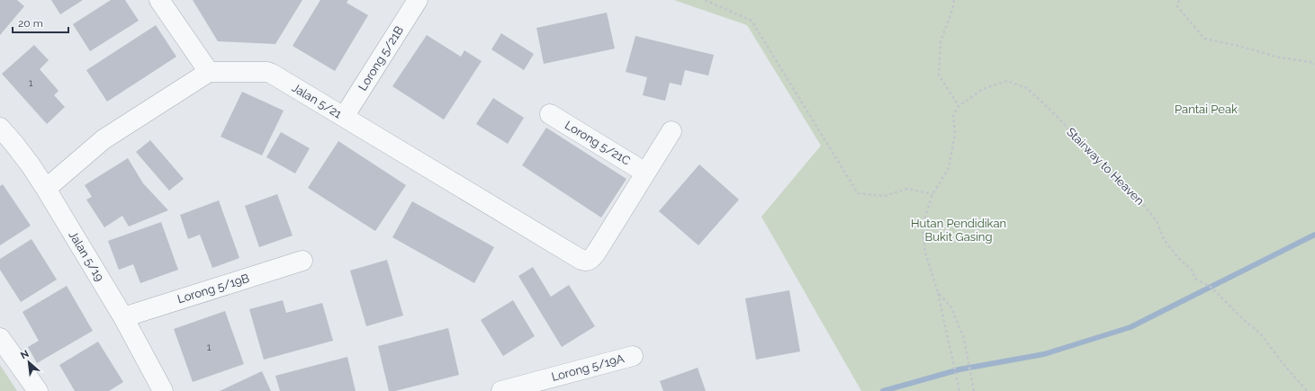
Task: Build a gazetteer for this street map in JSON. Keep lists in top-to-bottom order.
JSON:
{
  "streets": {
    "street": [
      "Lorong 5/21B",
      "Jalan 5/21",
      "Lorong 5/21C",
      "Jalan 5/19",
      "Lorong 5/19B",
      "Lorong 5/19A"
    ],
    "path": ["Stairway to Heaven"]
  },
  "crossings": [
    ["Lorong 5/21B", "Jalan 5/21"],
    ["Jalan 5/21", "Lorong 5/21C"],
    ["Jalan 5/19", "Lorong 5/19B"]
  ],
  "parks": ["Pantai Peak", "Hutan Pendidikan Bukit Gasing"],
  "house_numbers": ["1", "1"],
  "scale_bar": "20 m",
  "north": "top left"
}
